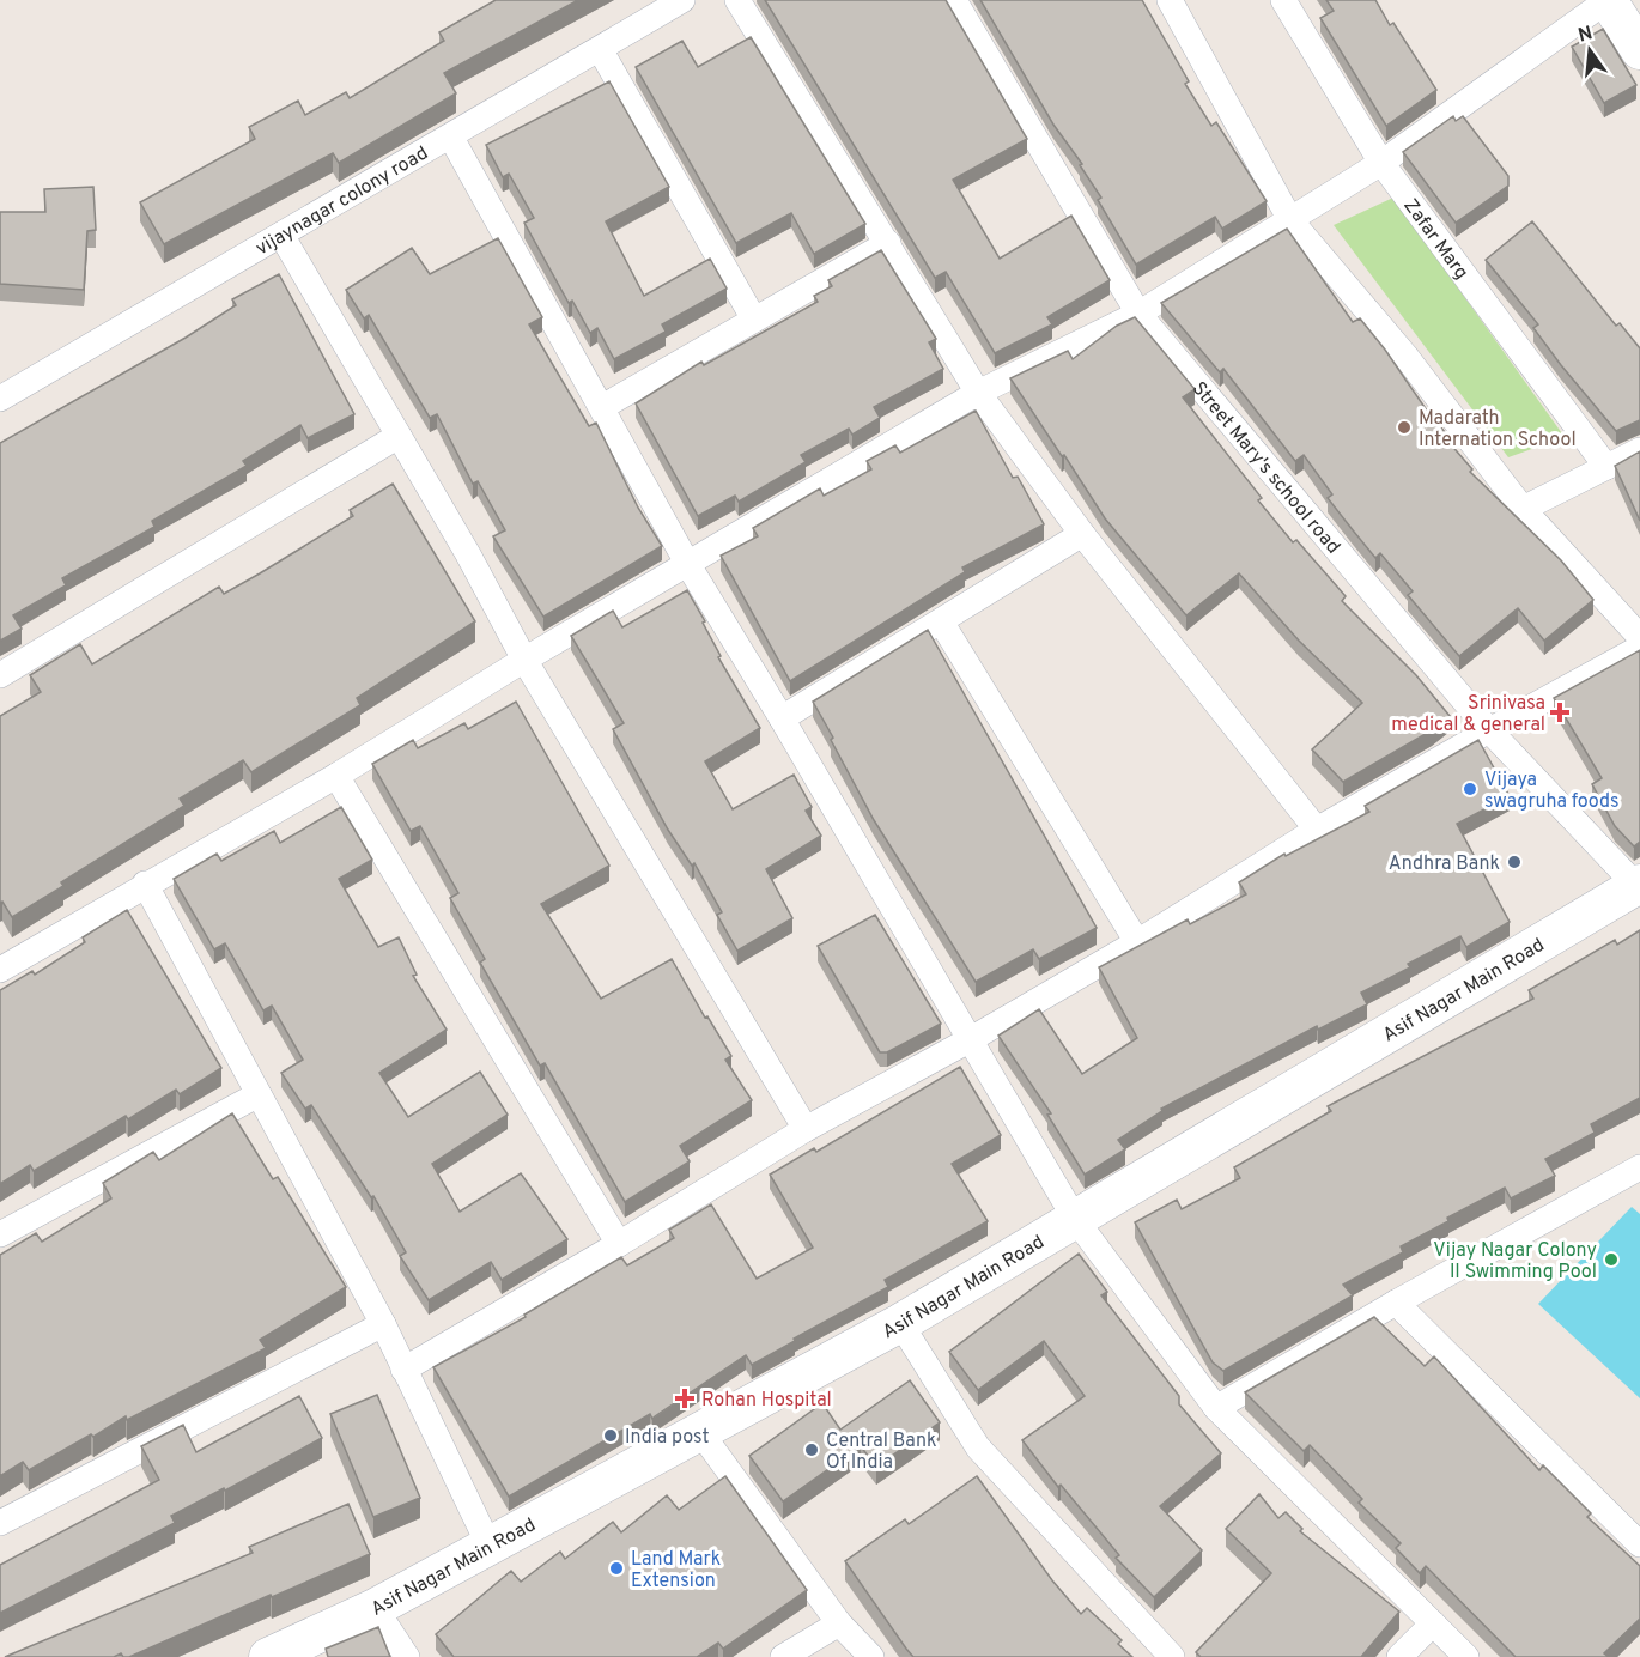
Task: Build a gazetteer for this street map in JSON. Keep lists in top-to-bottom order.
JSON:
{
  "streets": {
    "street": [
      "vijaynagar colony road",
      "Zafar Marg",
      "Street Mary's school road",
      "Asif Nagar Main Road"
    ]
  },
  "crossings": [
    ["Street Mary's school road", "Asif Nagar Main Road"]
  ],
  "places": {
    "other": [
      "Madarath Internation School",
      "Vijaya swagruha foods",
      "Andhra Bank",
      "Vijay Nagar Colony II Swimming Pool",
      "India post",
      "Central Bank Of India",
      "Land Mark Extension"
    ],
    "health": ["Srinivasa medical & general", "Rohan Hospital"]
  },
  "north": "top"
}
